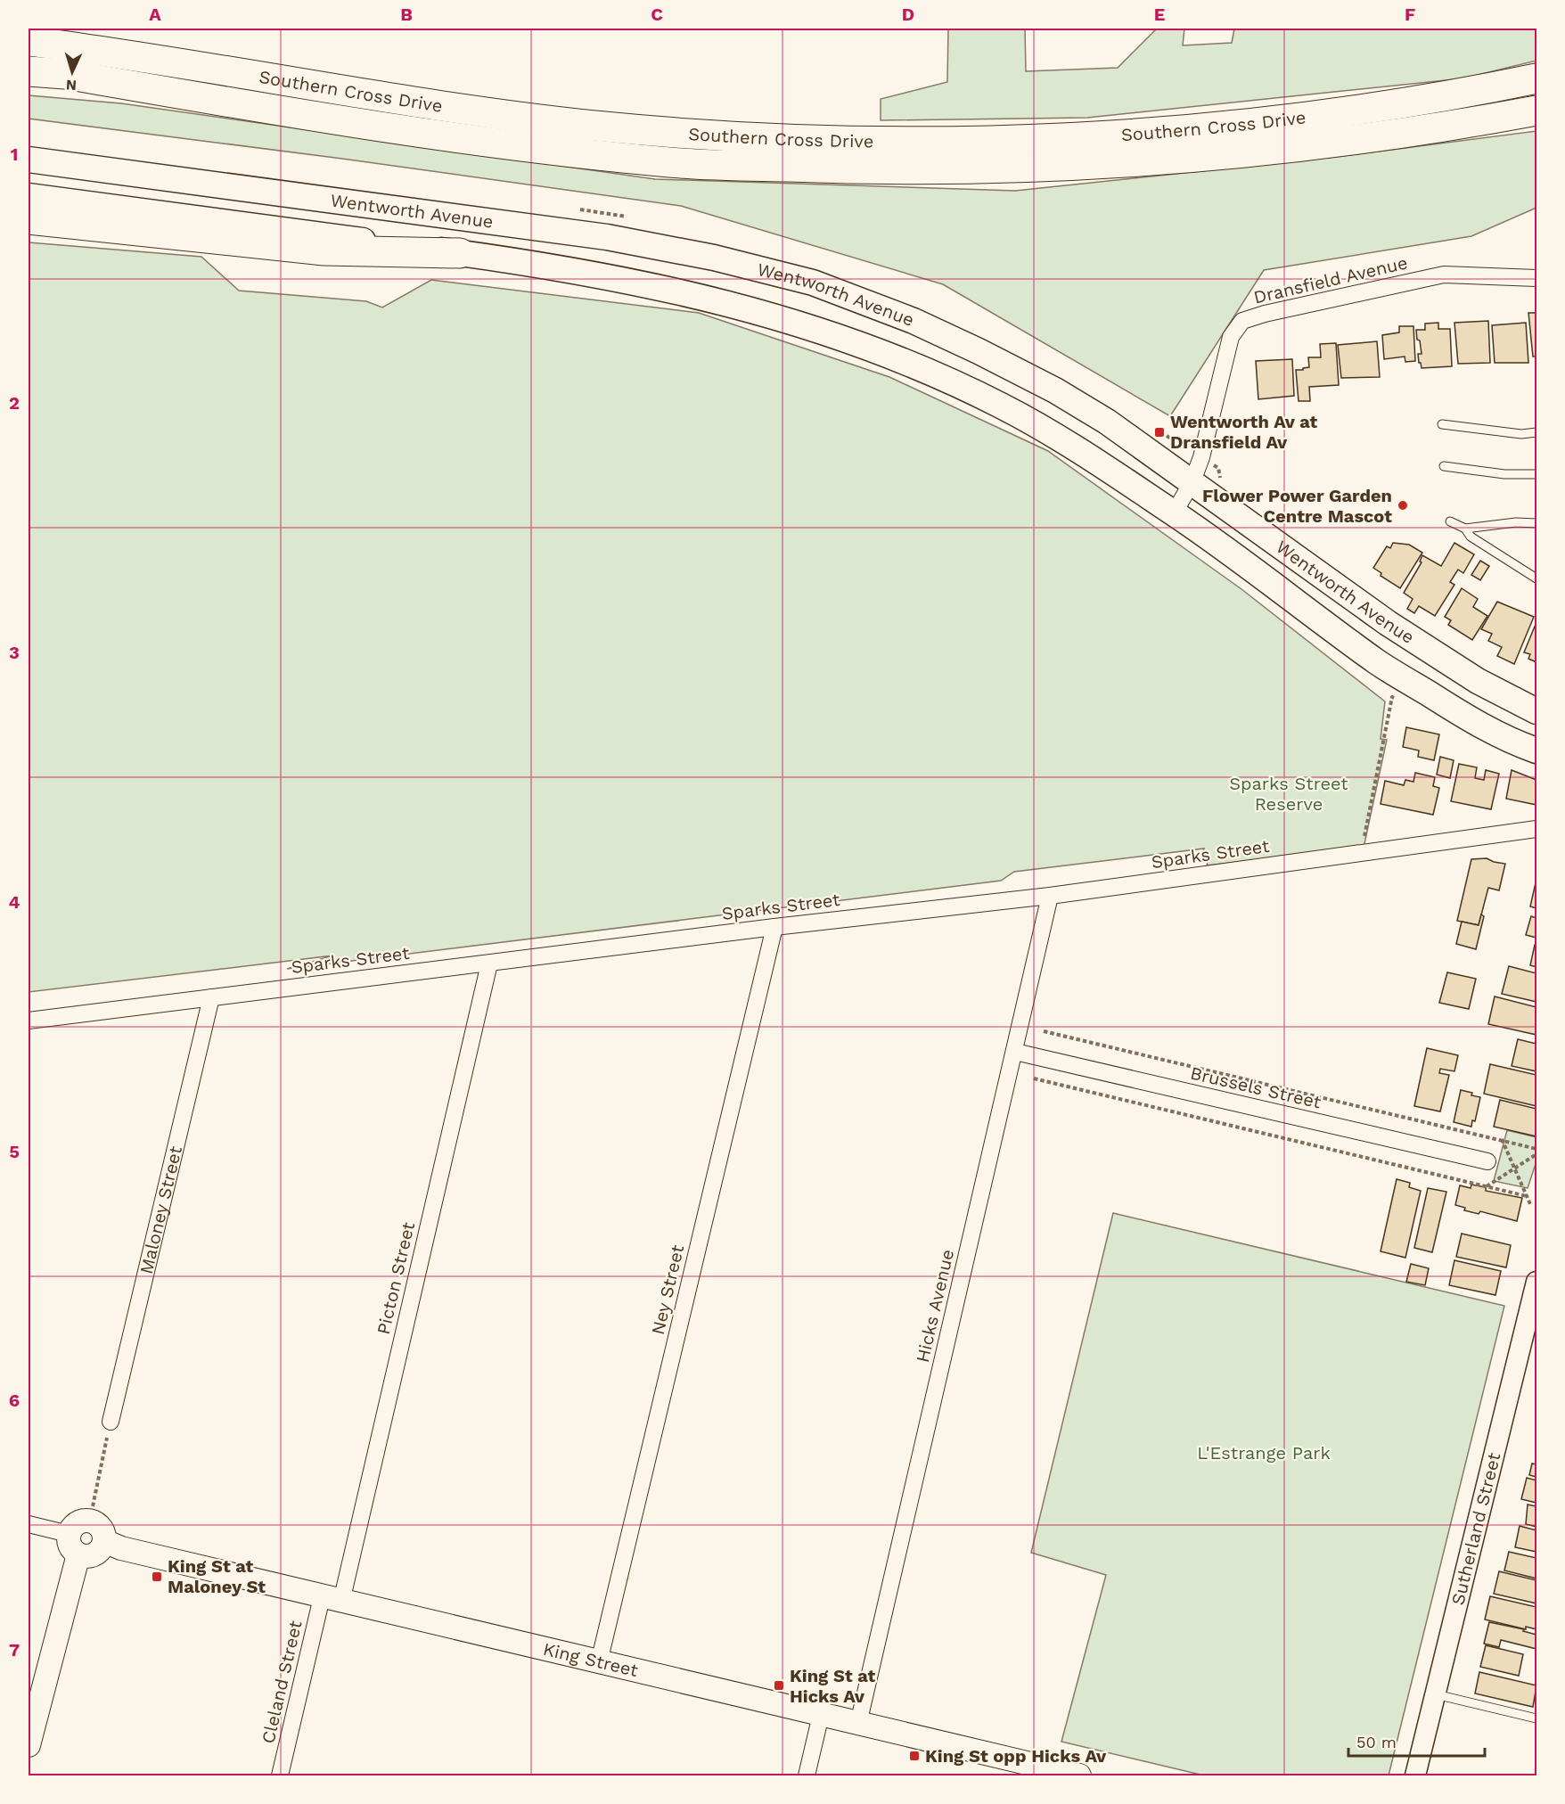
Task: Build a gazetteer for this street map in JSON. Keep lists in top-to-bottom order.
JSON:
{
  "streets": {
    "highway": ["Southern Cross Drive"],
    "main road": ["Wentworth Avenue", "King Street"],
    "street": [
      "Dransfield Avenue",
      "Sparks Street",
      "Brussels Street",
      "Maloney Street",
      "Picton Street",
      "Ney Street",
      "Hicks Avenue",
      "Sutherland Street",
      "Cleland Street"
    ]
  },
  "crossings": [
    ["Wentworth Avenue", "Dransfield Avenue"],
    ["Sparks Street", "Maloney Street"],
    ["Sparks Street", "Picton Street"],
    ["Sparks Street", "Ney Street"],
    ["Sparks Street", "Hicks Avenue"],
    ["Brussels Street", "Hicks Avenue"],
    ["Picton Street", "King Street"],
    ["Picton Street", "Cleland Street"],
    ["Ney Street", "King Street"],
    ["Hicks Avenue", "King Street"],
    ["King Street", "Cleland Street"]
  ],
  "parks": ["Sparks Street Reserve", "L'Estrange Park"],
  "places": {
    "transit": [
      "Wentworth Av at Dransfield Av",
      "King St at Maloney St",
      "King St at Hicks Av",
      "King St opp Hicks Av"
    ],
    "other": ["Flower Power Garden Centre Mascot"]
  },
  "scale_bar": "50 m",
  "north": "bottom",
  "grid": {
    "columns": [
      "A",
      "B",
      "C",
      "D",
      "E",
      "F"
    ],
    "rows": [
      "1",
      "2",
      "3",
      "4",
      "5",
      "6",
      "7"
    ]
  }
}
